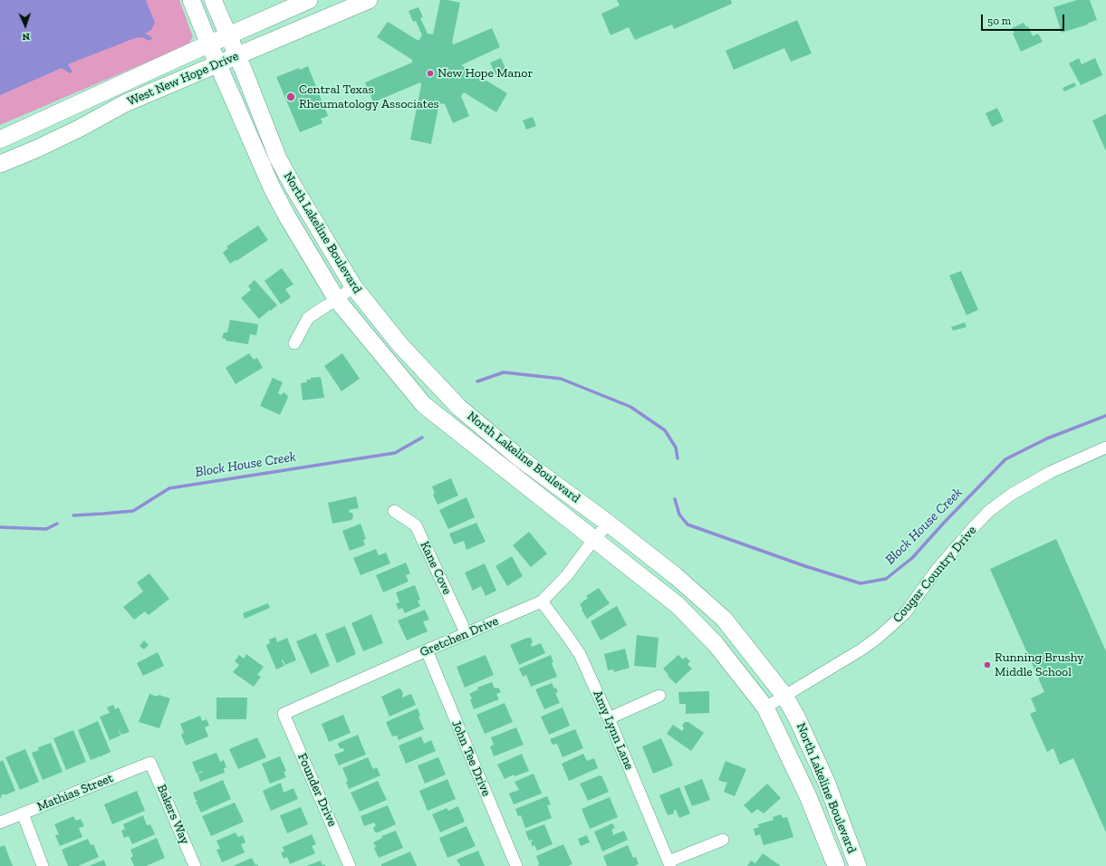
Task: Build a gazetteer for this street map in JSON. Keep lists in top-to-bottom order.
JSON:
{
  "streets": {
    "main road": ["West New Hope Drive", "North Lakeline Boulevard"],
    "street": [
      "Kane Cove",
      "Cougar Country Drive",
      "Gretchen Drive",
      "Amy Lynn Lane",
      "John Tee Drive",
      "Founder Drive",
      "Mathias Street",
      "Bakers Way"
    ]
  },
  "crossings": [
    ["West New Hope Drive", "North Lakeline Boulevard"],
    ["North Lakeline Boulevard", "Cougar Country Drive"],
    ["North Lakeline Boulevard", "Gretchen Drive"],
    ["Kane Cove", "Gretchen Drive"],
    ["Gretchen Drive", "Amy Lynn Lane"],
    ["Gretchen Drive", "John Tee Drive"],
    ["Gretchen Drive", "Founder Drive"],
    ["Mathias Street", "Bakers Way"]
  ],
  "water": ["Block House Creek"],
  "places": ["New Hope Manor", "Central Texas Rheumatology Associates", "Running Brushy Middle School"],
  "scale_bar": "50 m",
  "north": "bottom"
}
